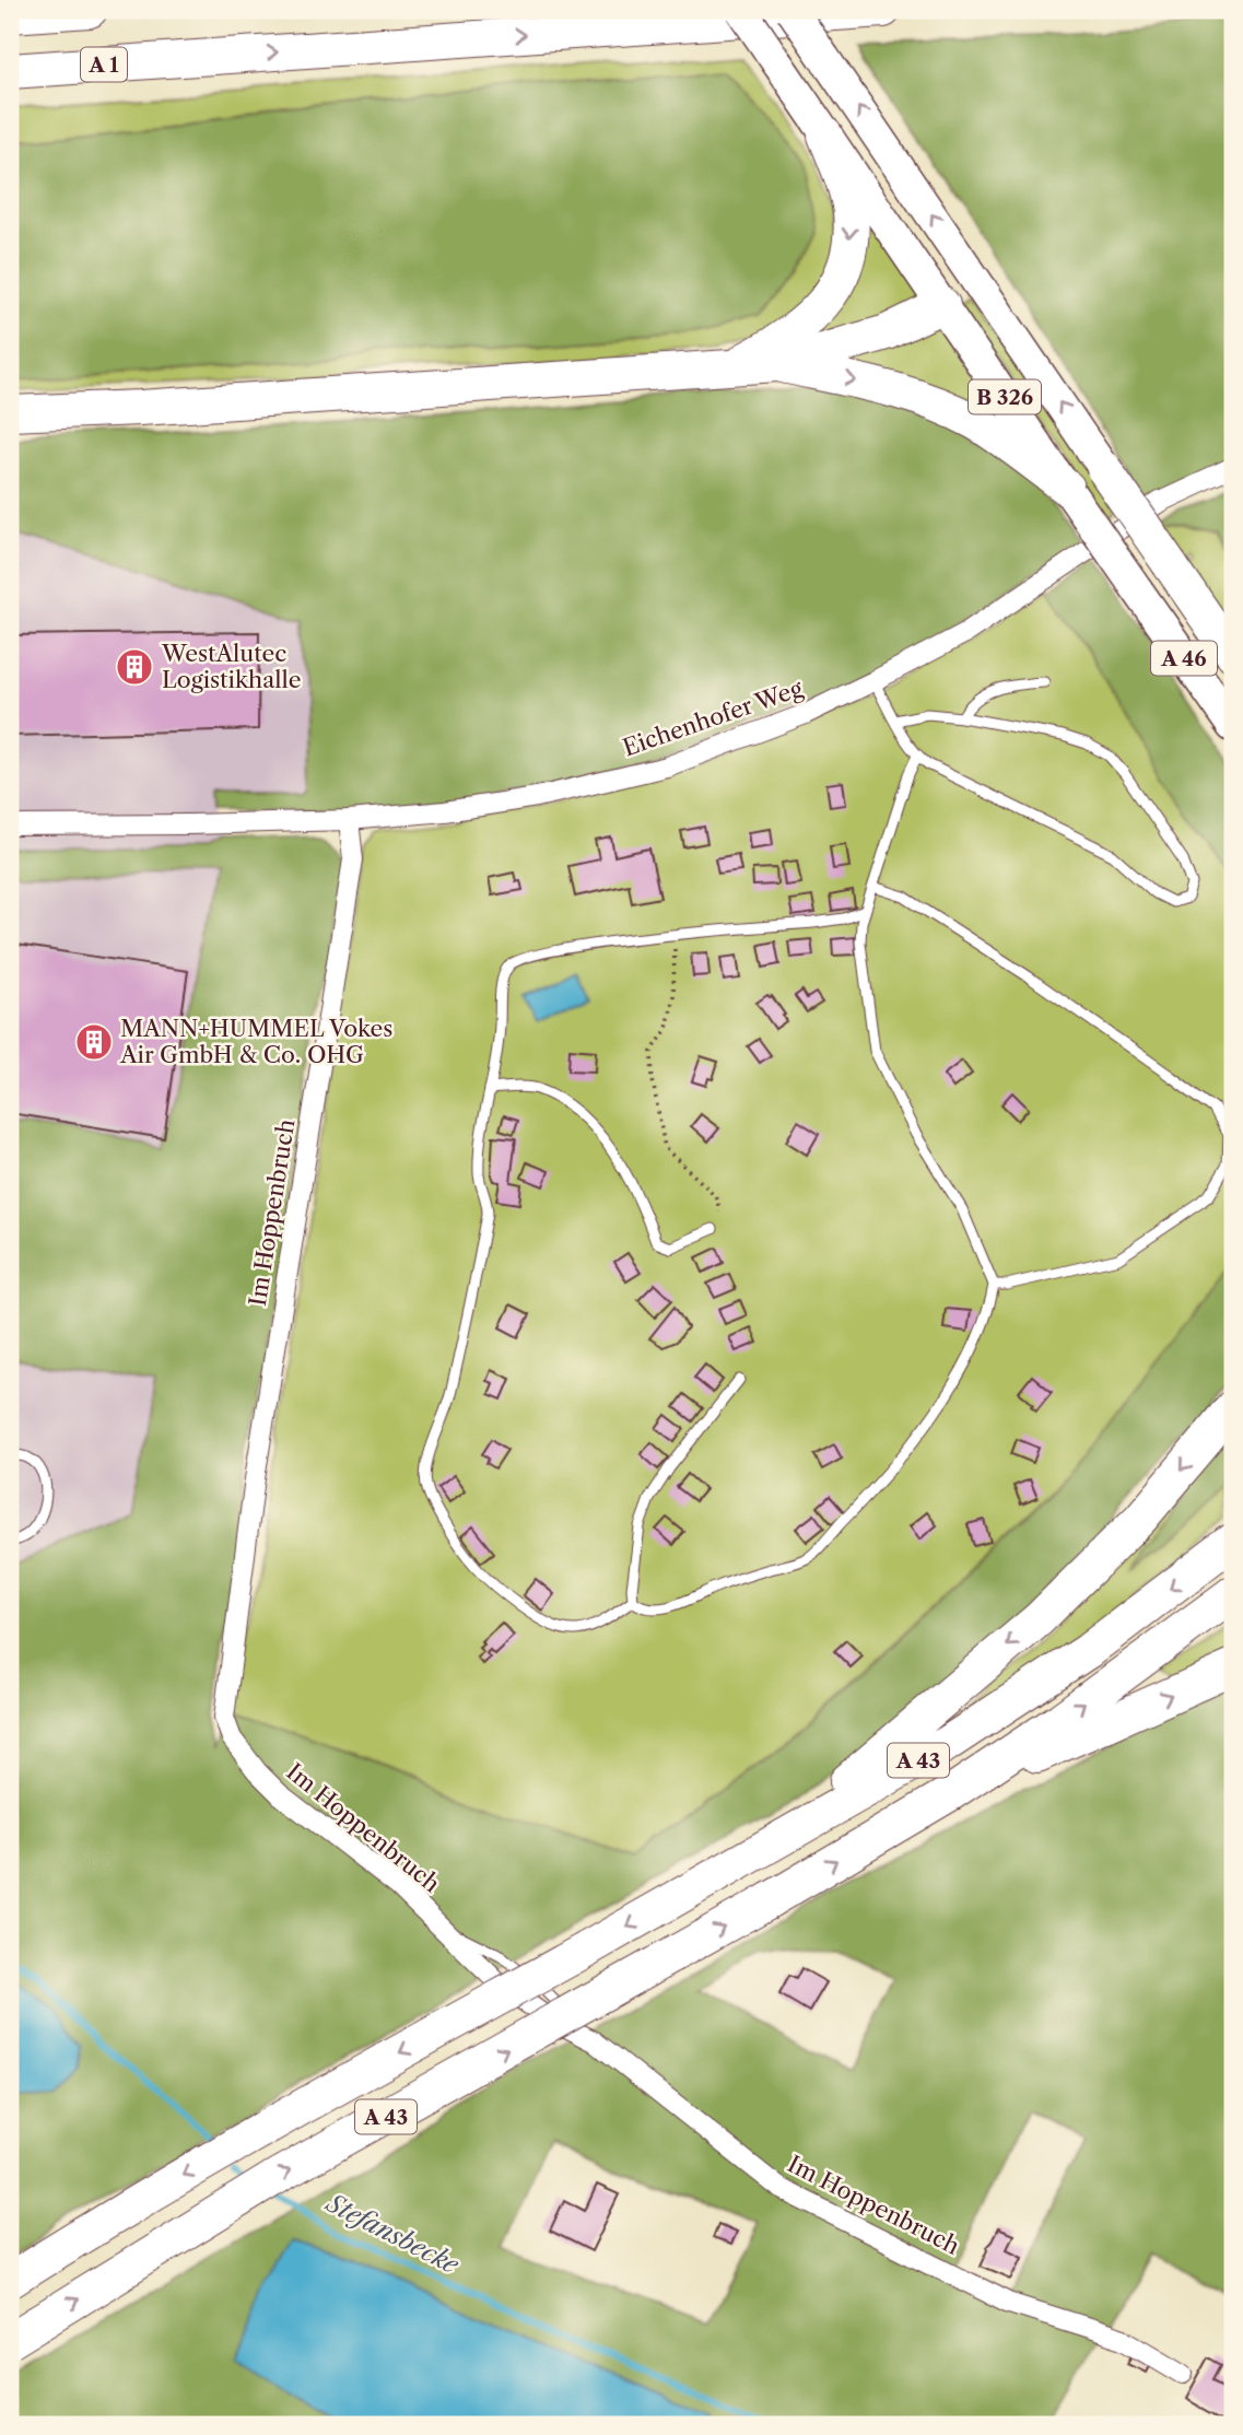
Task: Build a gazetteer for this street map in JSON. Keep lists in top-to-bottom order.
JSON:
{
  "streets": {
    "highway": ["A 1", "A 46", "A 43"],
    "main road": ["B 326"],
    "street": ["Eichenhofer Weg", "Im Hoppenbruch"]
  },
  "crossings": [
    ["B 326", "A 46"],
    ["Eichenhofer Weg", "Im Hoppenbruch"]
  ],
  "water": ["Stefansbecke"],
  "places": {
    "building": ["WestAlutec Logistikhalle", "MANN+HUMMEL Vokes Air GmbH & Co. OHG"]
  }
}
